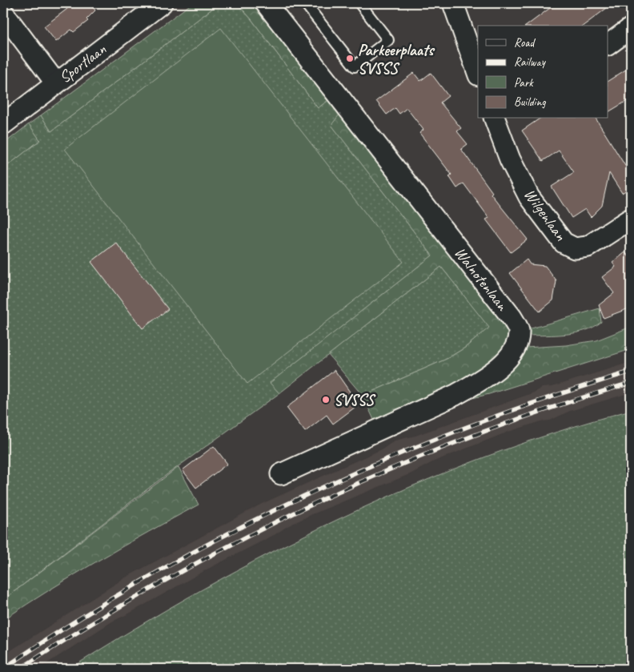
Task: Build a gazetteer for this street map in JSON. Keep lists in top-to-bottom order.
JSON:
{
  "streets": {
    "street": ["Sportlaan", "Wilgenlaan", "Walnotenlaan"]
  },
  "places": ["Parkeerplaats SVSSS", "SVSSS"],
  "legend": [
    "Road",
    "Railway",
    "Park",
    "Building"
  ]
}
